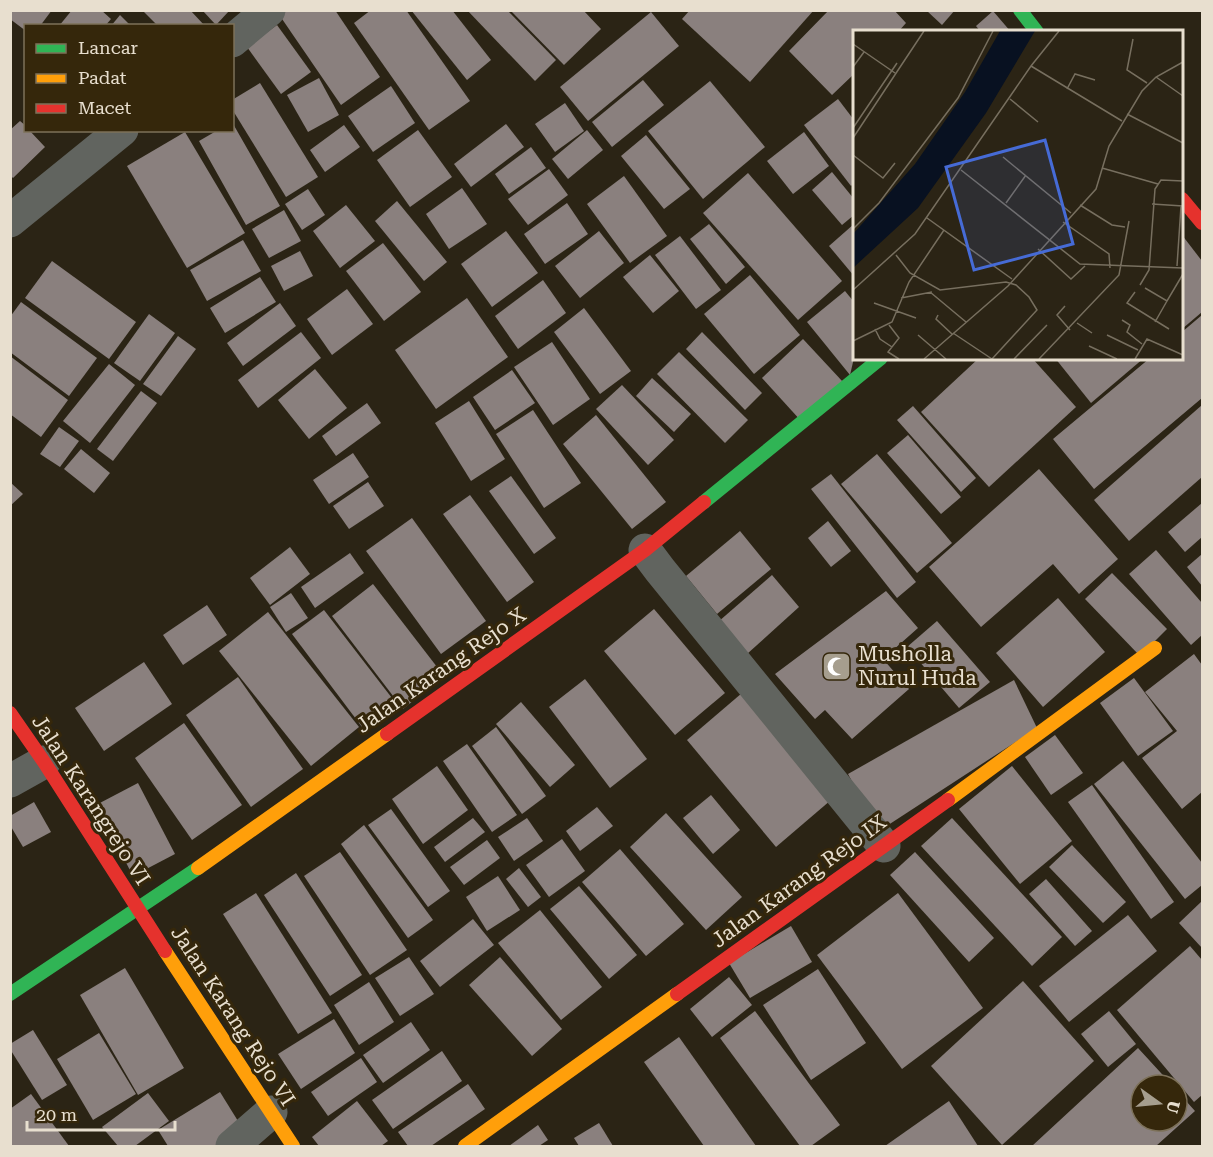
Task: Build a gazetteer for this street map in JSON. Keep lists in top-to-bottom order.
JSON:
{
  "streets": {
    "street": [
      "Jalan Karang Rejo X",
      "Jalan Karangrejo VI",
      "Jalan Karang Rejo IX",
      "Jalan Karang Rejo VI"
    ]
  },
  "crossings": [
    ["Jalan Karang Rejo X", "Jalan Karangrejo VI"],
    ["Jalan Karang Rejo X", "Jalan Karang Rejo VI"],
    ["Jalan Karangrejo VI", "Jalan Karang Rejo VI"]
  ],
  "places": {
    "mosque": ["Musholla Nurul Huda"]
  },
  "legend": ["Lancar", "Padat", "Macet"],
  "scale_bar": "20 m",
  "north": "right"
}
